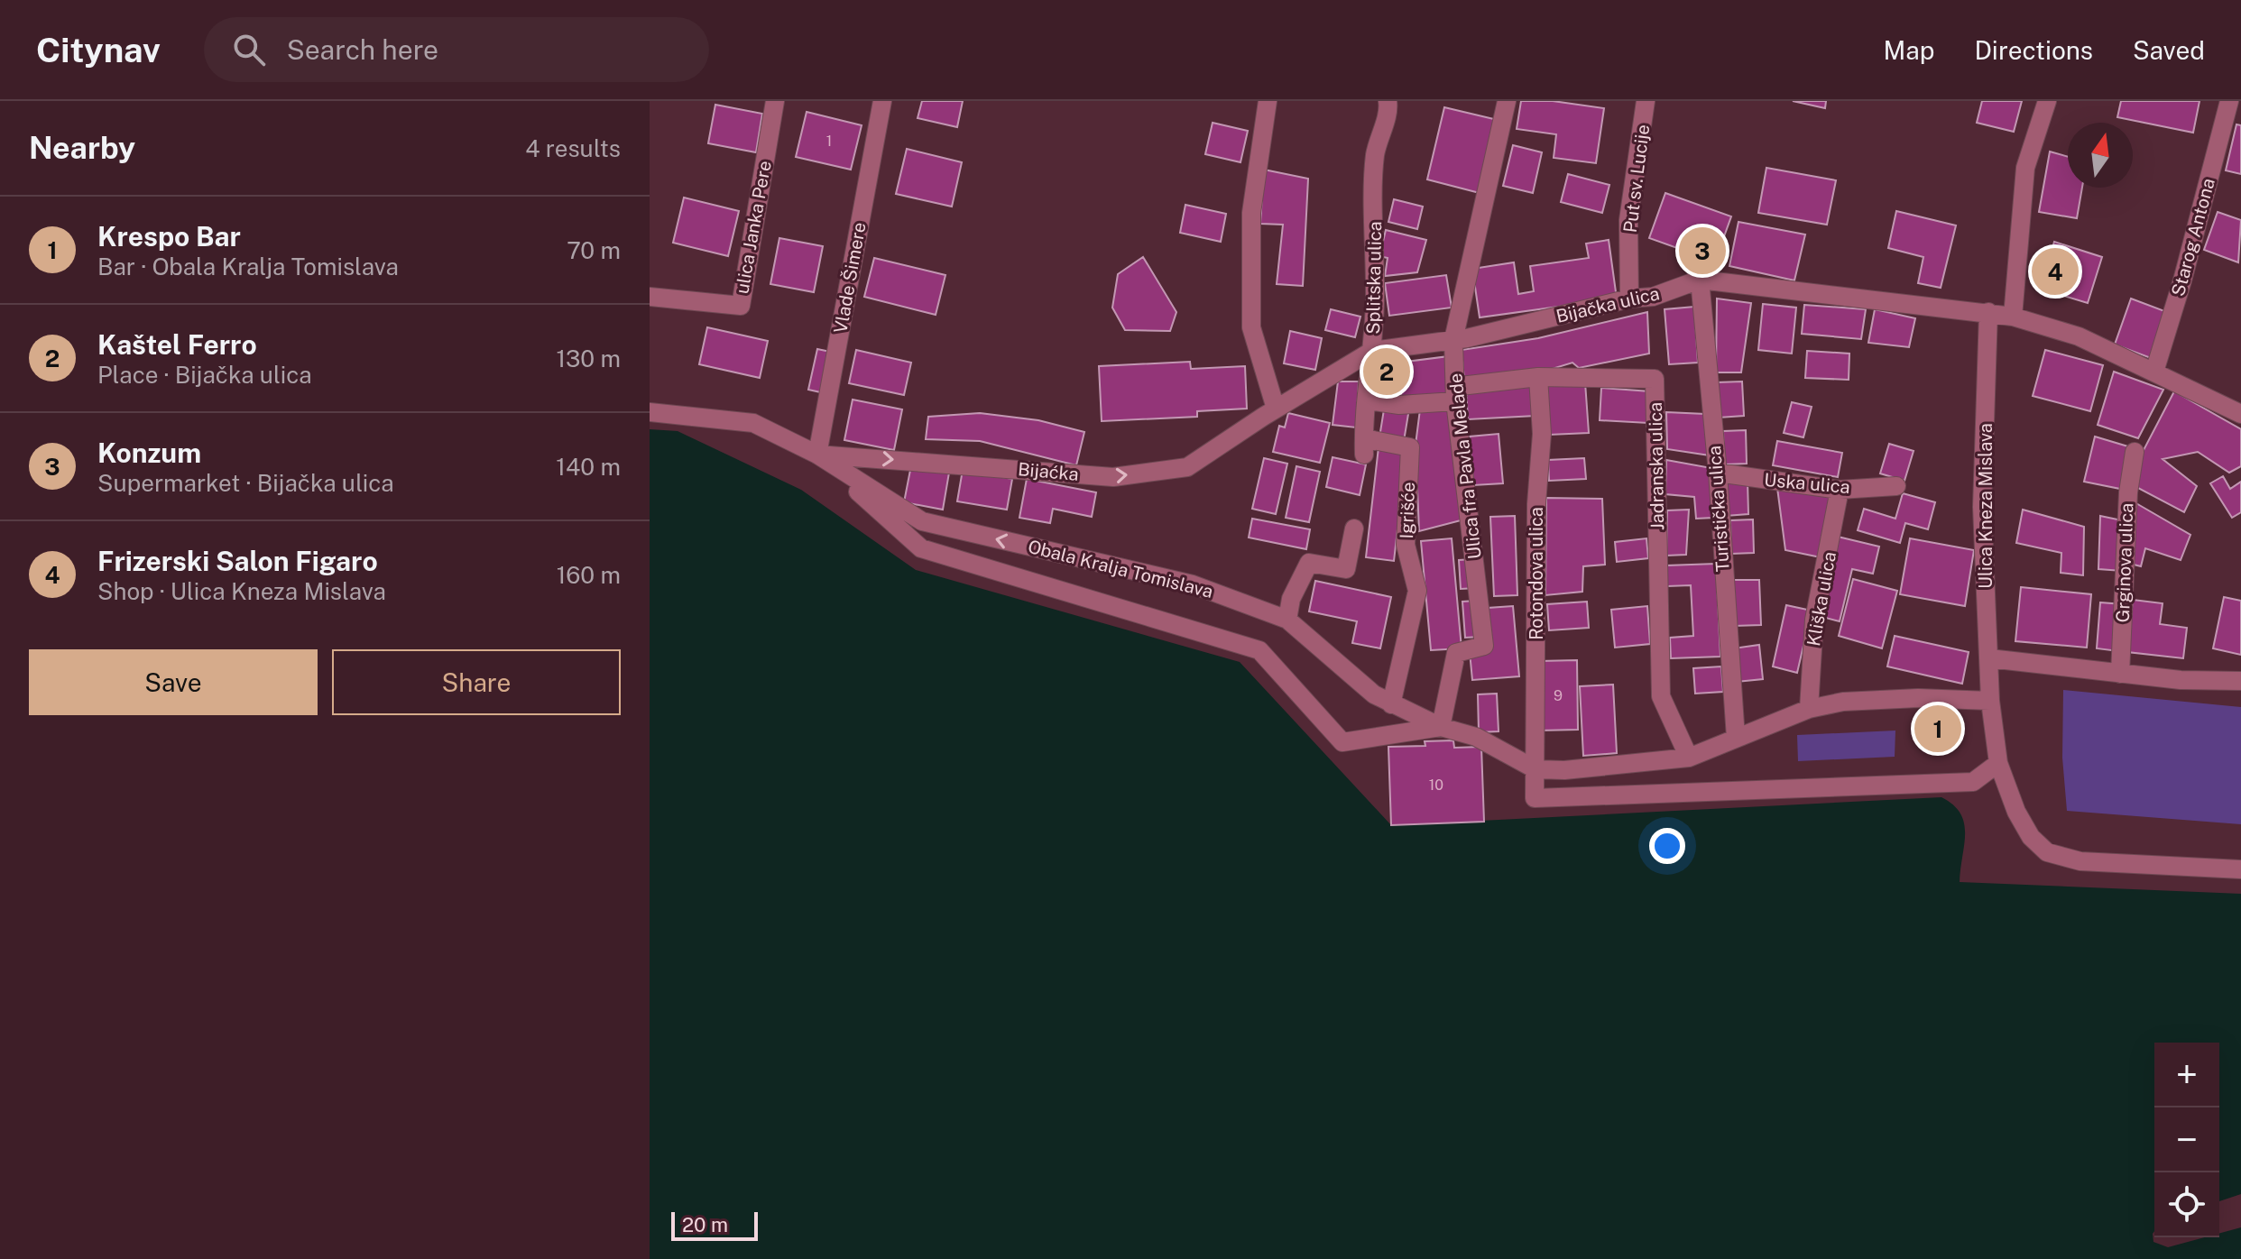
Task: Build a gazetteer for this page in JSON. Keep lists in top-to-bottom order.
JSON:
{
  "streets": {
    "street": [
      "Put sv. Lucije",
      "ulica Janka Pere",
      "Starog Antona",
      "Vlade Šimere",
      "Splitska ulica",
      "Bijačka ulica",
      "Ulica fra Pavla Melade",
      "Jadranska ulica",
      "Bijaćka",
      "Uska ulica",
      "Ulica Kneza Mislava",
      "Turistička ulica",
      "Igrišće",
      "Grginova ulica",
      "Obala Kralja Tomislava",
      "Rotondova ulica",
      "Kliška ulica"
    ]
  },
  "crossings": [
    ["Put sv. Lucije", "Bijačka ulica"],
    ["Starog Antona", "Bijačka ulica"],
    ["Vlade Šimere", "Bijaćka"],
    ["Vlade Šimere", "Obala Kralja Tomislava"],
    ["Splitska ulica", "Bijačka ulica"],
    ["Splitska ulica", "Igrišće"],
    ["Bijačka ulica", "Ulica fra Pavla Melade"],
    ["Bijačka ulica", "Bijaćka"],
    ["Bijačka ulica", "Ulica Kneza Mislava"],
    ["Bijačka ulica", "Turistička ulica"],
    ["Ulica fra Pavla Melade", "Jadranska ulica"],
    ["Ulica fra Pavla Melade", "Obala Kralja Tomislava"],
    ["Jadranska ulica", "Obala Kralja Tomislava"],
    ["Jadranska ulica", "Rotondova ulica"],
    ["Bijaćka", "Obala Kralja Tomislava"],
    ["Uska ulica", "Turistička ulica"],
    ["Uska ulica", "Kliška ulica"],
    ["Ulica Kneza Mislava", "Obala Kralja Tomislava"],
    ["Turistička ulica", "Obala Kralja Tomislava"],
    ["Igrišće", "Obala Kralja Tomislava"],
    ["Obala Kralja Tomislava", "Rotondova ulica"],
    ["Obala Kralja Tomislava", "Kliška ulica"]
  ],
  "one_way": ["Bijaćka"],
  "house_numbers": ["1", "9", "10"],
  "scale_bar": "20 m",
  "north": "top",
  "page": {
    "header": "Citynav",
    "search": "Search here",
    "nav": ["Map", "Directions", "Saved"],
    "heading": ["Nearby", "4 results"],
    "list": [
      {
        "mark": "1",
        "name": "Krespo Bar",
        "note": "Bar · Obala Kralja Tomislava",
        "value": "70 m"
      },
      {
        "mark": "2",
        "name": "Kaštel Ferro",
        "note": "Place · Bijačka ulica",
        "value": "130 m"
      },
      {
        "mark": "3",
        "name": "Konzum",
        "note": "Supermarket · Bijačka ulica",
        "value": "140 m"
      },
      {
        "mark": "4",
        "name": "Frizerski Salon Figaro",
        "note": "Shop · Ulica Kneza Mislava",
        "value": "160 m"
      }
    ],
    "pins": [
      "3",
      "4",
      "2",
      "1"
    ],
    "buttons": ["Save", "Share"],
    "map_buttons": ["+", "−"],
    "scale": "20 m"
  }
}
